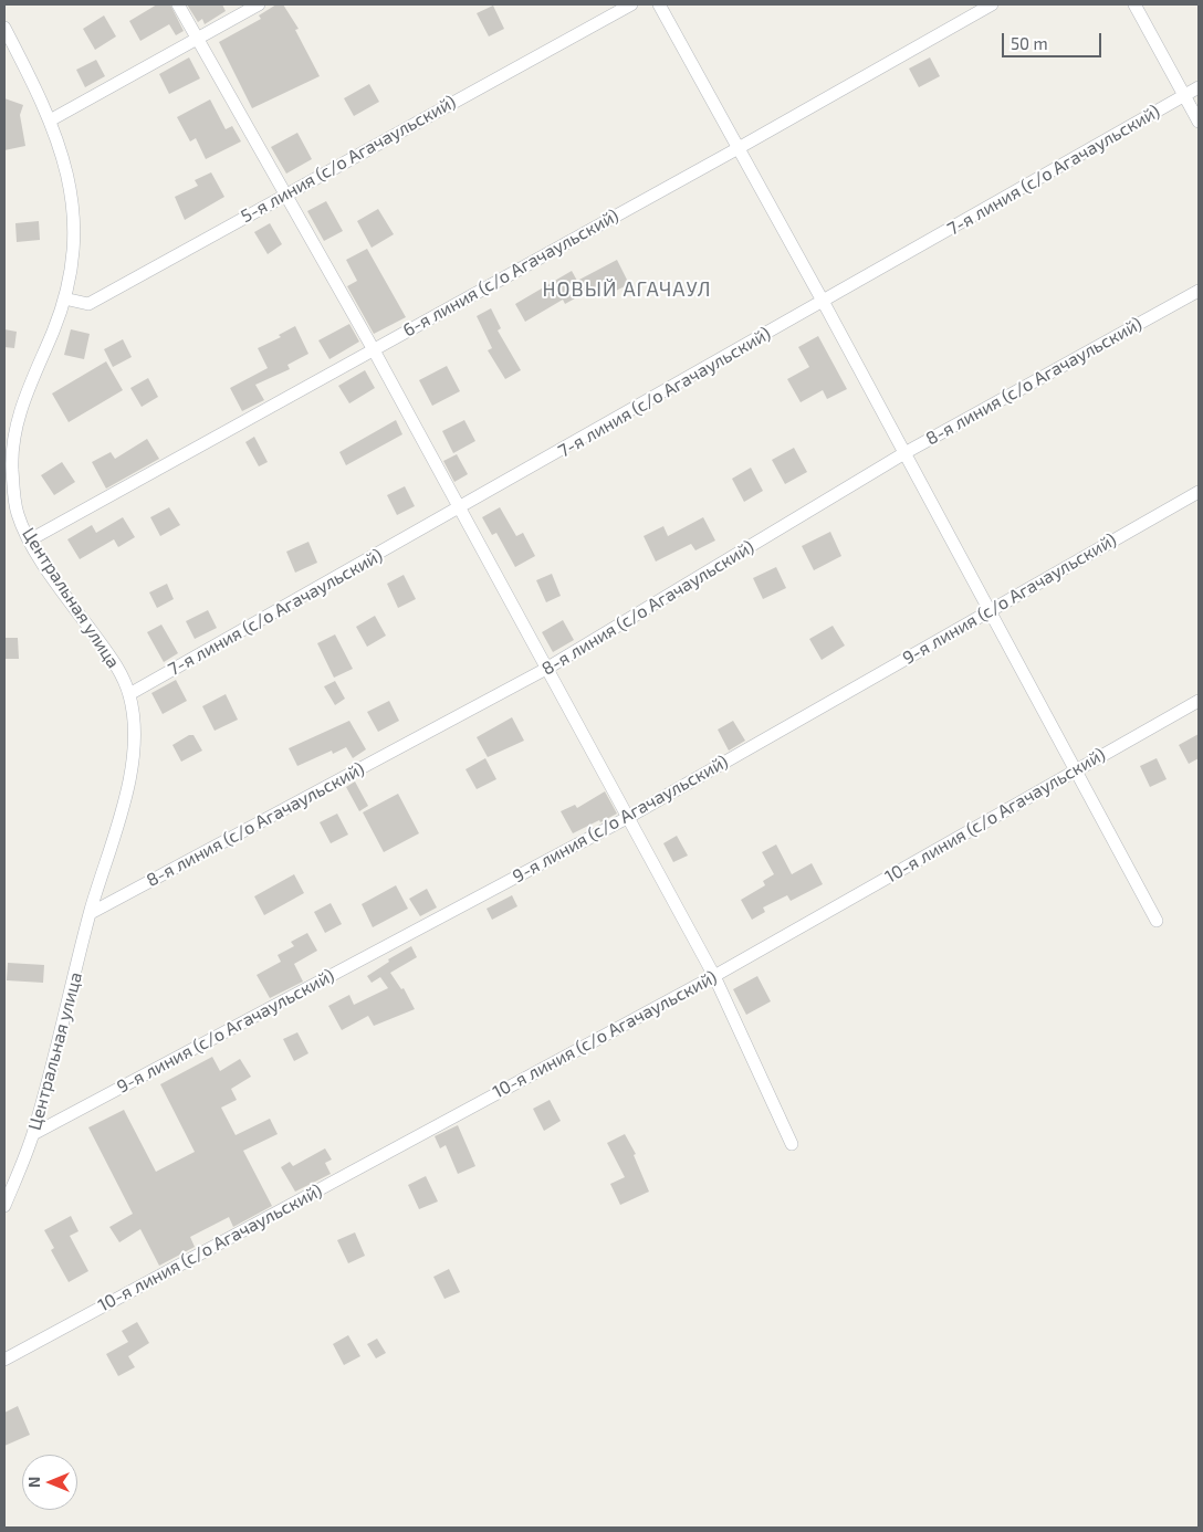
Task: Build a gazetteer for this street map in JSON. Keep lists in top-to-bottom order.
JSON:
{
  "streets": {
    "street": [
      "5-я линия (с/о Агачаульский)",
      "7-я линия (с/о Агачаульский)",
      "6-я линия (с/о Агачаульский)",
      "8-я линия (с/о Агачаульский)",
      "Центральная улица",
      "9-я линия (с/о Агачаульский)",
      "10-я линия (с/о Агачаульский)"
    ]
  },
  "crossings": [
    ["5-я линия (с/о Агачаульский)", "Центральная улица"],
    ["7-я линия (с/о Агачаульский)", "Центральная улица"],
    ["6-я линия (с/о Агачаульский)", "Центральная улица"],
    ["8-я линия (с/о Агачаульский)", "Центральная улица"],
    ["Центральная улица", "9-я линия (с/о Агачаульский)"]
  ],
  "districts": ["НОВЫЙ АГАЧАУЛ"],
  "scale_bar": "50 m",
  "north": "left"
}
